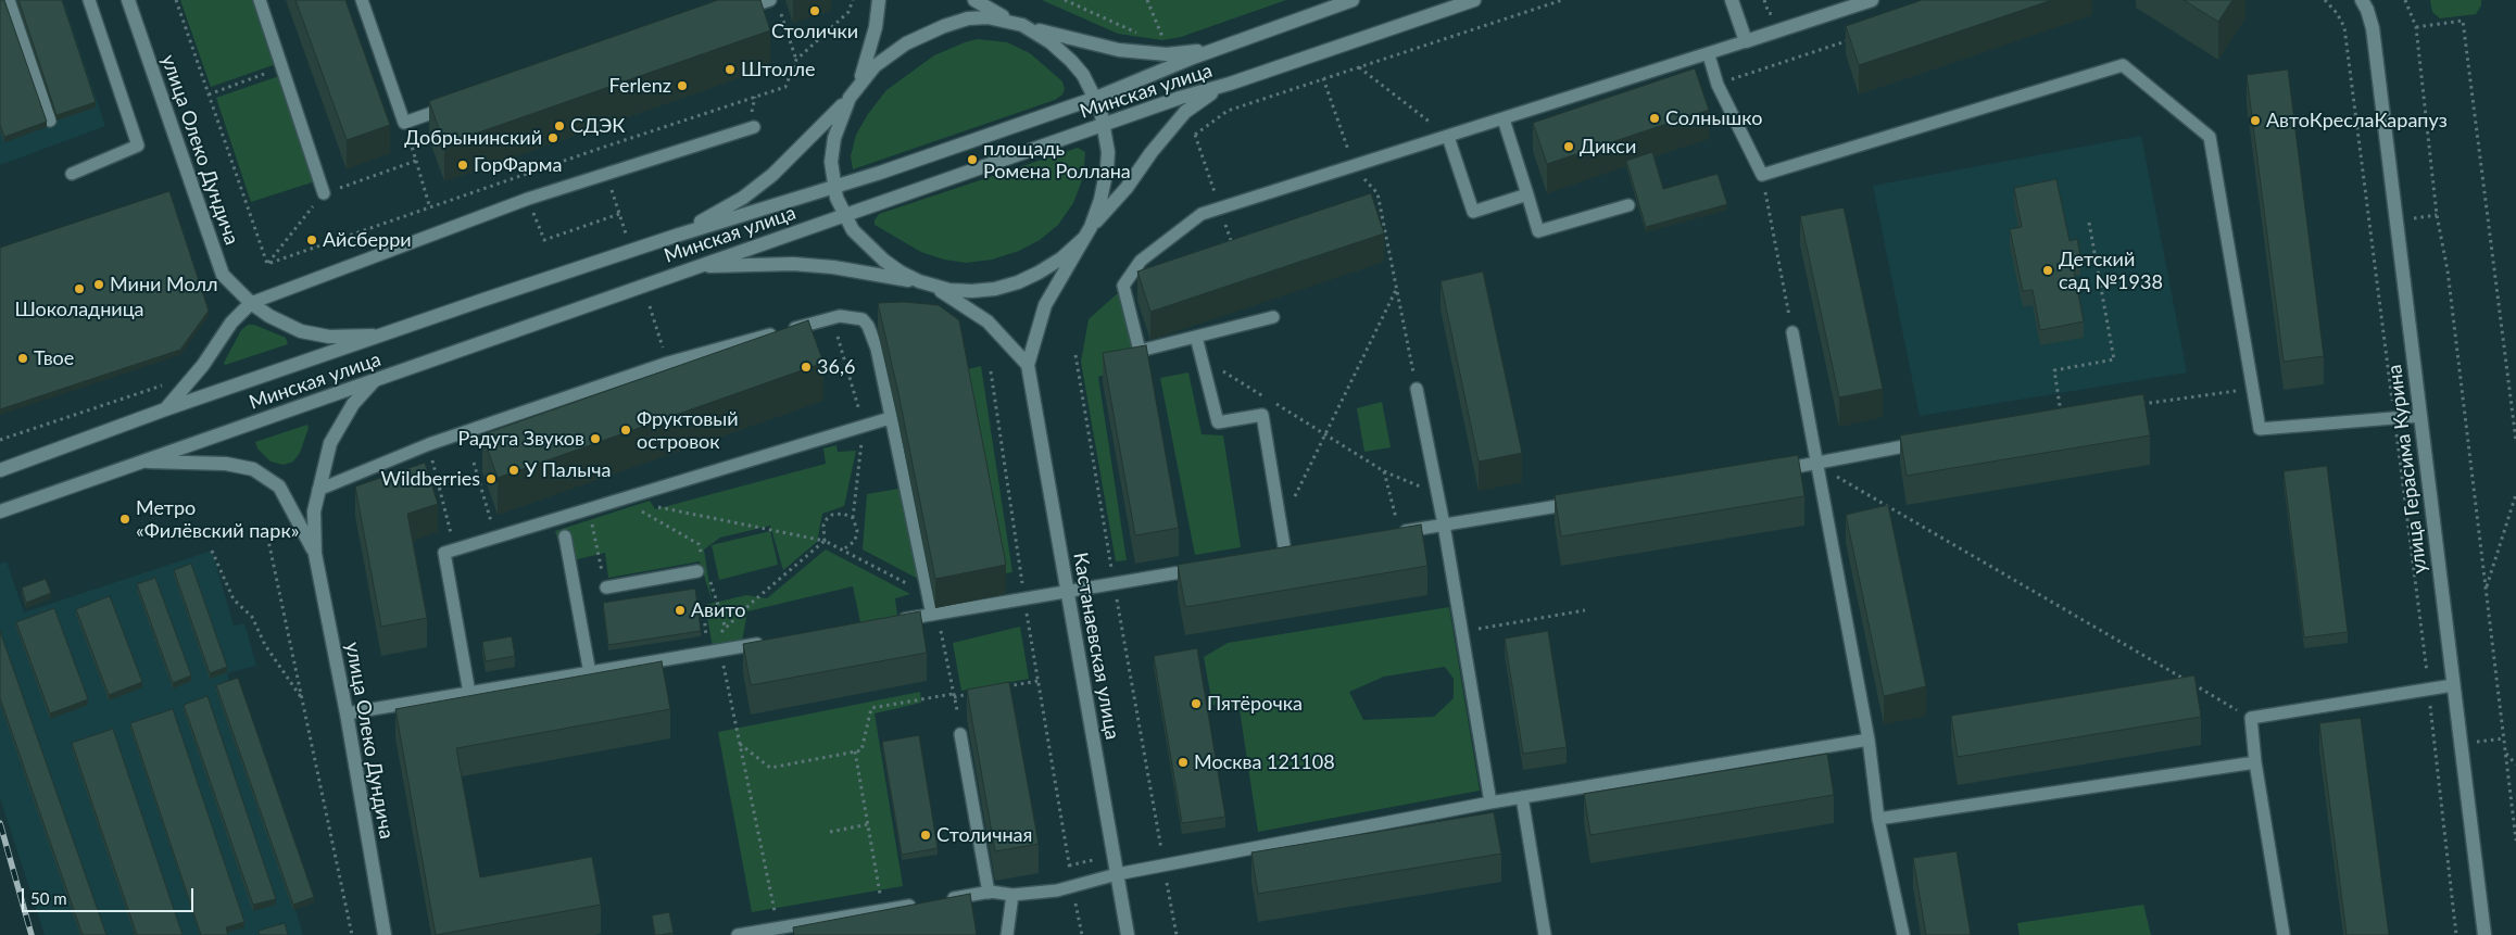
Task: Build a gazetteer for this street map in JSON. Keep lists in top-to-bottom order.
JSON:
{
  "streets": {
    "street": [
      "Минская улица",
      "улица Олеко Дундича",
      "улица Герасима Курина",
      "Кастанаевская улица"
    ]
  },
  "crossings": [
    ["Минская улица", "улица Олеко Дундича"],
    ["Минская улица", "Кастанаевская улица"]
  ],
  "places": [
    "Столички",
    "Штолле",
    "Ferlenz",
    "Солнышко",
    "АвтоКреслаКарапуз",
    "СДЭК",
    "Добрынинский",
    "Дикси",
    "площадь Ромена Роллана",
    "ГорФарма",
    "Айсберри",
    "Детский сад №1938",
    "Мини Молл",
    "Шоколадница",
    "Твое",
    "36,6",
    "Фруктовый островок",
    "Радуга Звуков",
    "У Палыча",
    "Wildberries",
    "Метро «Филёвский парк»",
    "Авито",
    "Пятёрочка",
    "Москва 121108",
    "Столичная"
  ],
  "scale_bar": "50 m"
}
